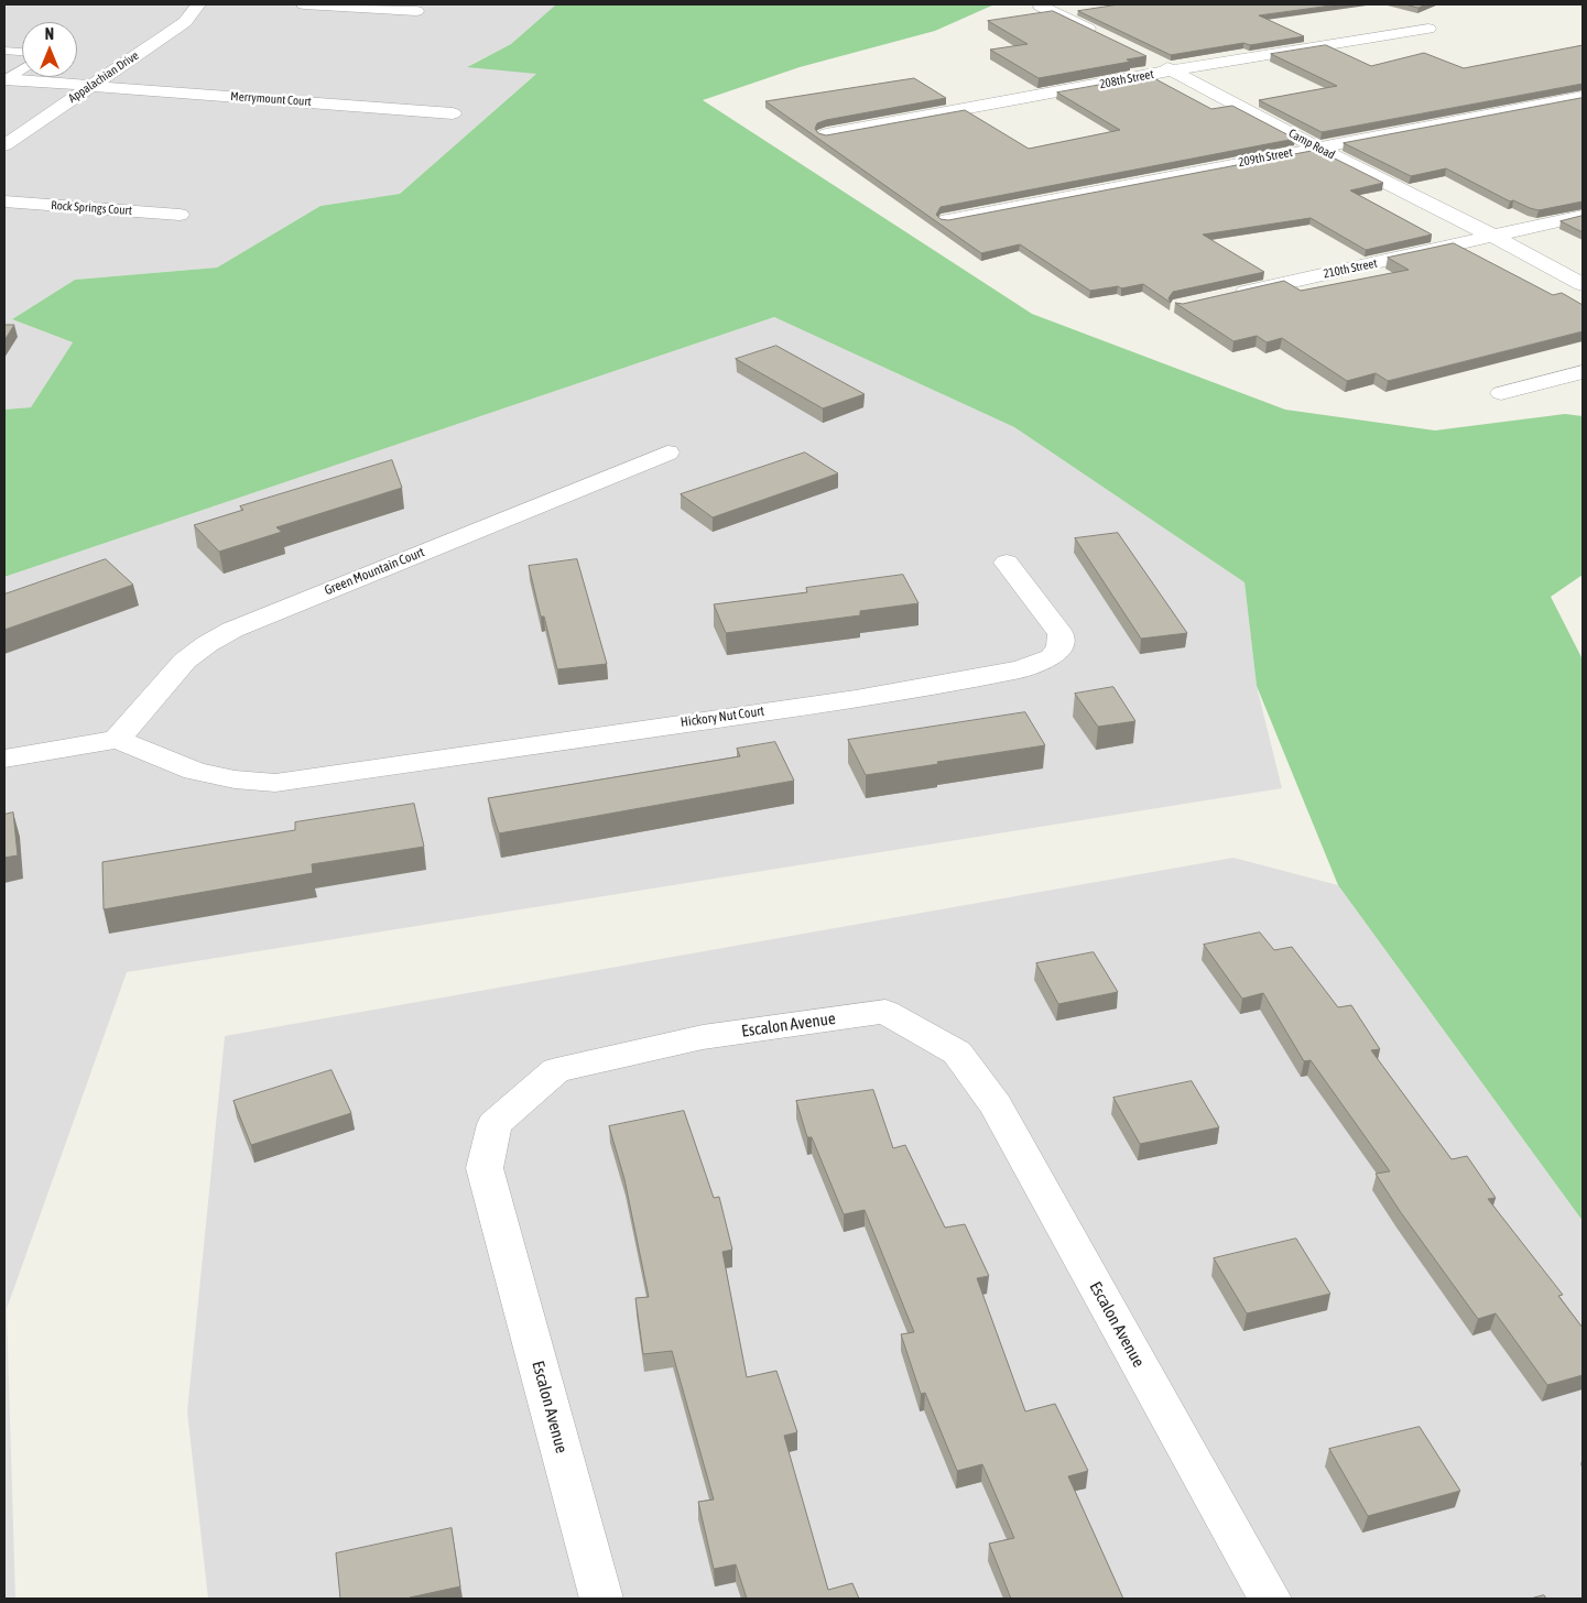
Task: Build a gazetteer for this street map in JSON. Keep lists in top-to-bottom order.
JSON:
{
  "streets": {
    "street": [
      "Appalachian Drive",
      "208th Street",
      "Merrymount Court",
      "Camp Road",
      "209th Street",
      "Rock Springs Court",
      "210th Street",
      "Green Mountain Court",
      "Hickory Nut Court",
      "Escalon Avenue"
    ]
  },
  "crossings": [
    ["Appalachian Drive", "Merrymount Court"],
    ["208th Street", "Camp Road"],
    ["Camp Road", "209th Street"],
    ["Camp Road", "210th Street"],
    ["Green Mountain Court", "Hickory Nut Court"]
  ],
  "north": "top"
}
